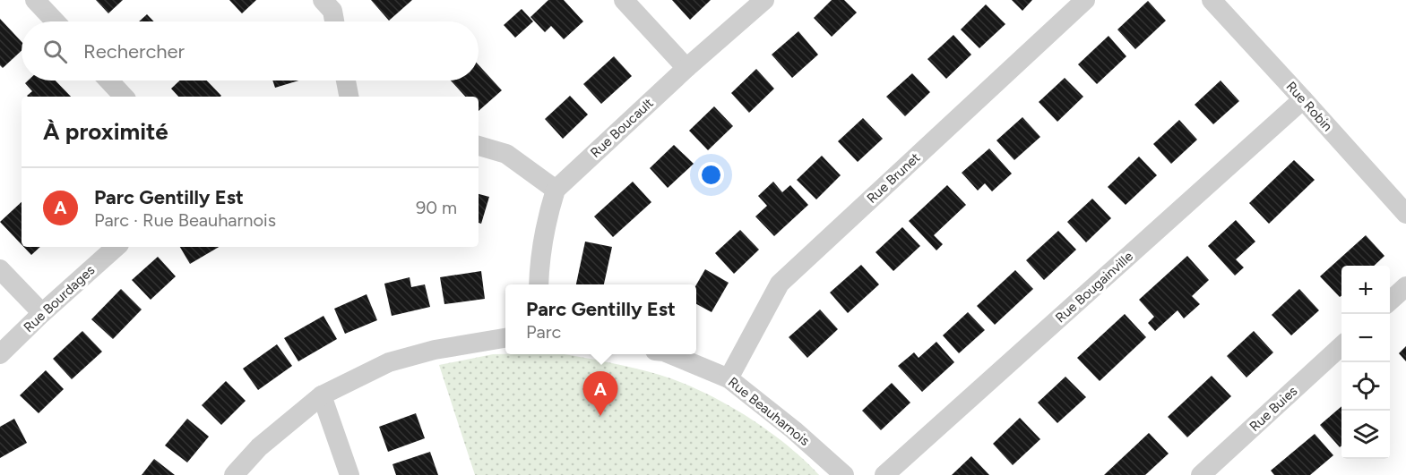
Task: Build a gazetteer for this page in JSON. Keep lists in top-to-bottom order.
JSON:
{
  "streets": {
    "street": [
      "Rue Robin",
      "Rue Boucault",
      "Rue Brunet",
      "Rue Bougainville",
      "Rue Bourdages",
      "Rue Buies",
      "Rue Beauharnois"
    ]
  },
  "crossings": [
    ["Rue Robin", "Rue Bougainville"],
    ["Rue Brunet", "Rue Beauharnois"]
  ],
  "page": {
    "search": "Rechercher",
    "heading": "À proximité",
    "list": [
      {
        "mark": "A",
        "name": "Parc Gentilly Est",
        "note": "Parc · Rue Beauharnois",
        "value": "90 m"
      }
    ],
    "map_buttons": ["+", "−"],
    "popup": ["Parc Gentilly Est", "Parc"],
    "pins": "A"
  }
}
